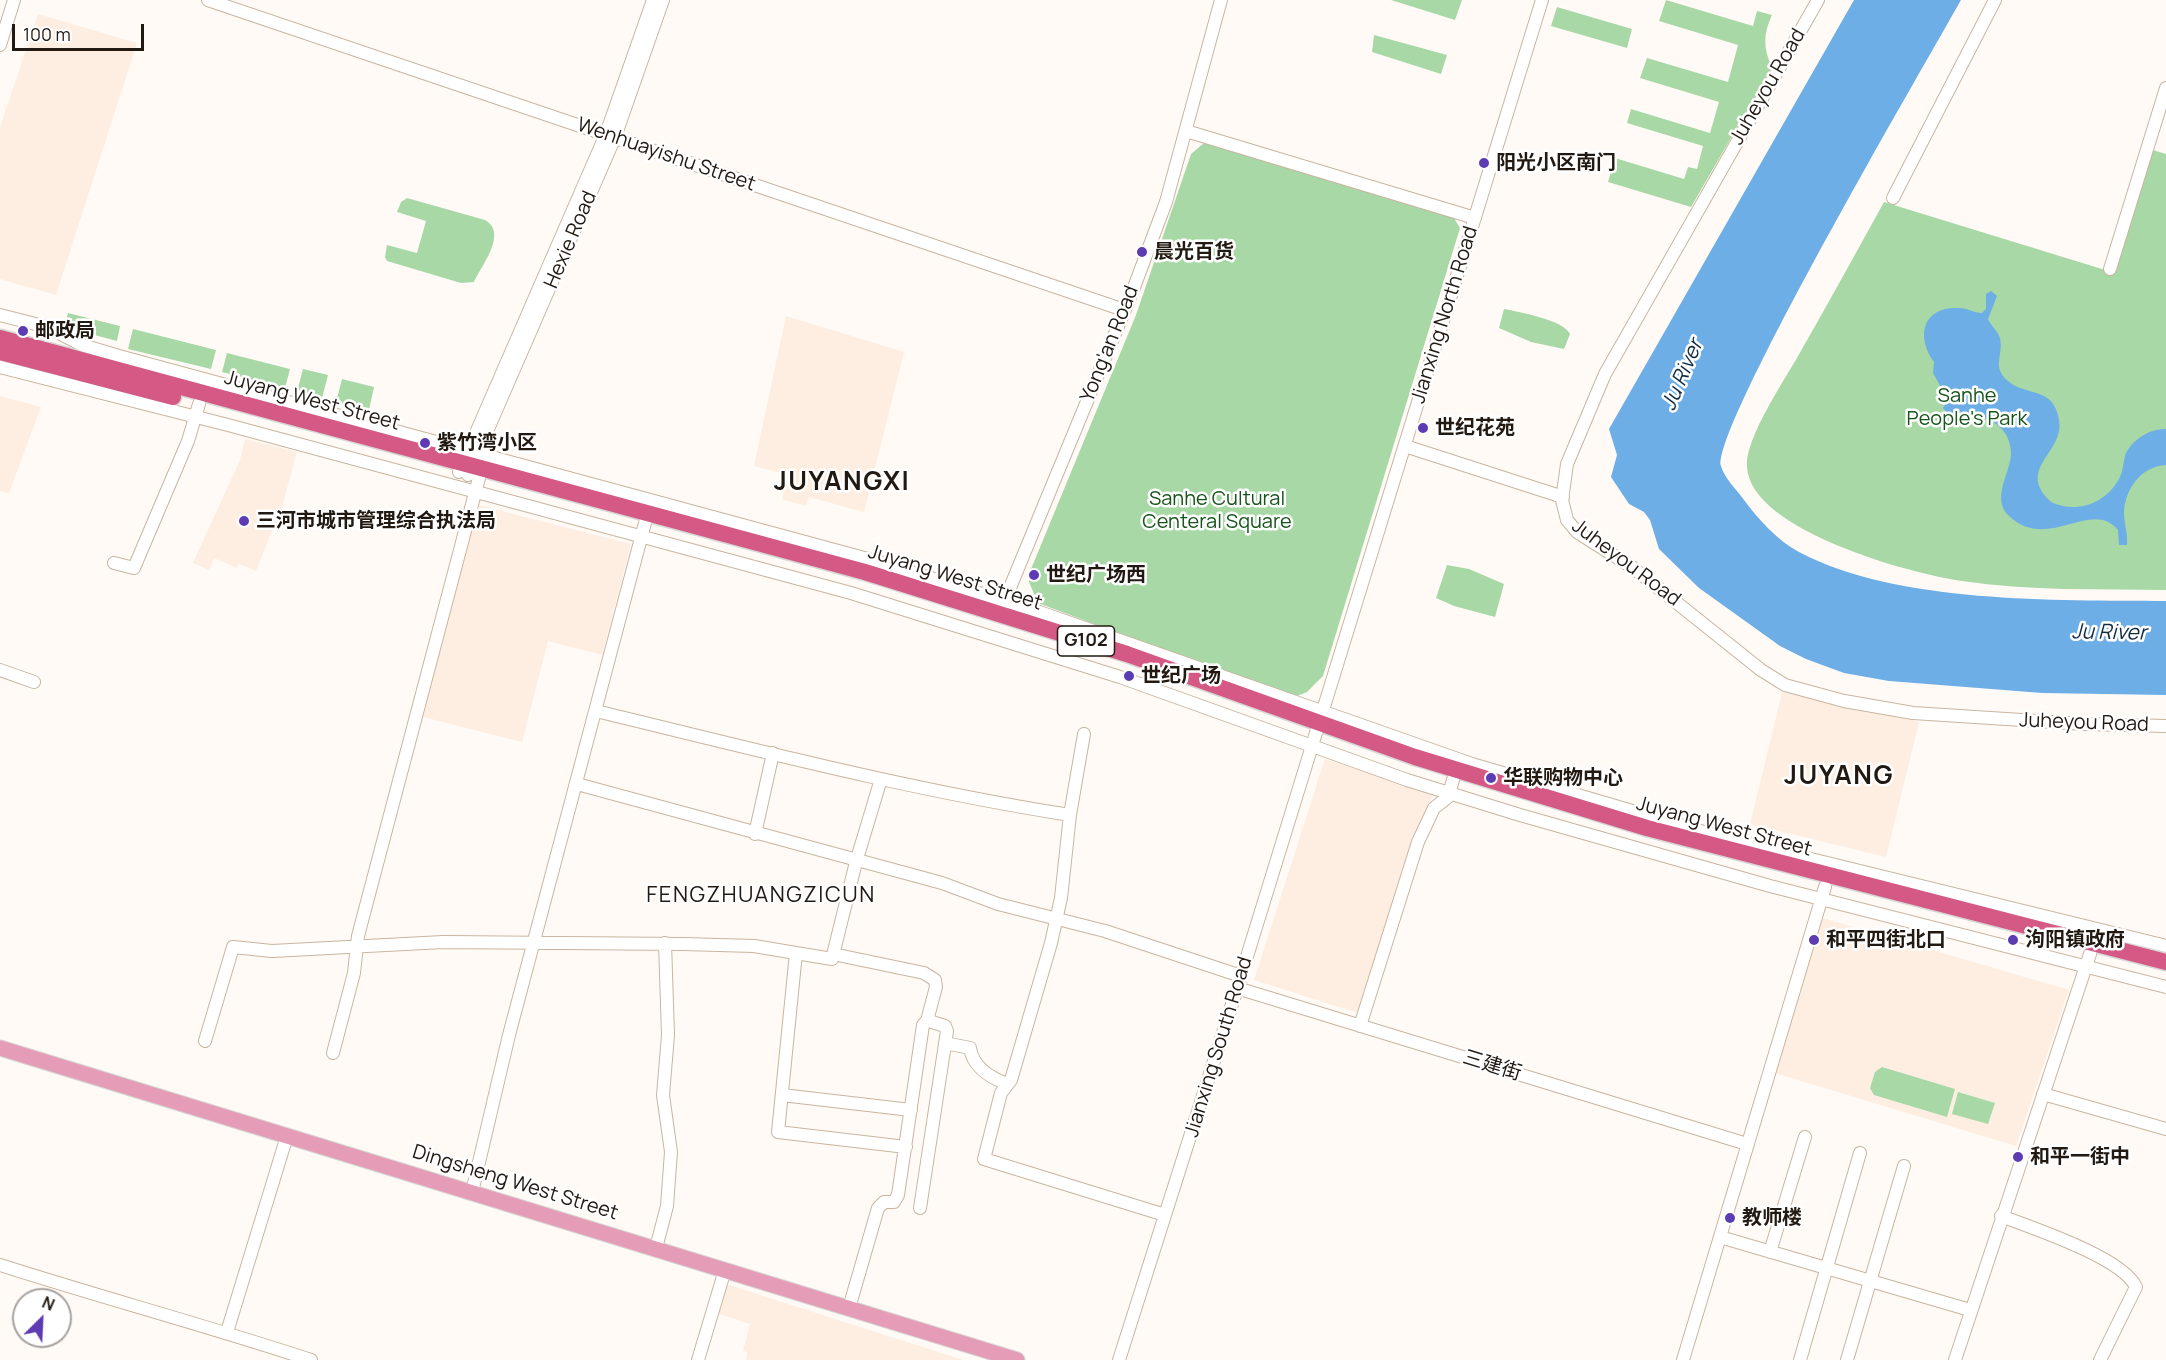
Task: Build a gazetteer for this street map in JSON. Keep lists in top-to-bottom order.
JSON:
{
  "streets": {
    "highway": ["Juyang West Street", "G102"],
    "main road": ["Dingsheng West Street"],
    "street": [
      "Juheyou Road",
      "Wenhuayishu Street",
      "Hexie Road",
      "Jianxing North Road",
      "Yong'an Road",
      "Jianxing South Road",
      "三建街"
    ]
  },
  "crossings": [
    ["Wenhuayishu Street", "Hexie Road"],
    ["Wenhuayishu Street", "Yong'an Road"],
    ["Hexie Road", "Juyang West Street"],
    ["Jianxing North Road", "Juyang West Street"],
    ["Jianxing North Road", "Jianxing South Road"],
    ["Yong'an Road", "Juyang West Street"],
    ["Juyang West Street", "Jianxing South Road"],
    ["Jianxing South Road", "三建街"]
  ],
  "districts": ["JUYANGXI", "JUYANG", "FENGZHUANGZICUN"],
  "water": ["Ju River"],
  "parks": ["Sanhe People's Park", "Sanhe Cultural Centeral Square"],
  "places": [
    "阳光小区南门",
    "晨光百货",
    "邮政局",
    "世纪花苑",
    "紫竹湾小区",
    "三河市城市管理综合执法局",
    "世纪广场西",
    "世纪广场",
    "华联购物中心",
    "和平四街北口",
    "泃阳镇政府",
    "和平一街中",
    "教师楼"
  ],
  "scale_bar": "100 m",
  "north": "top right"
}
